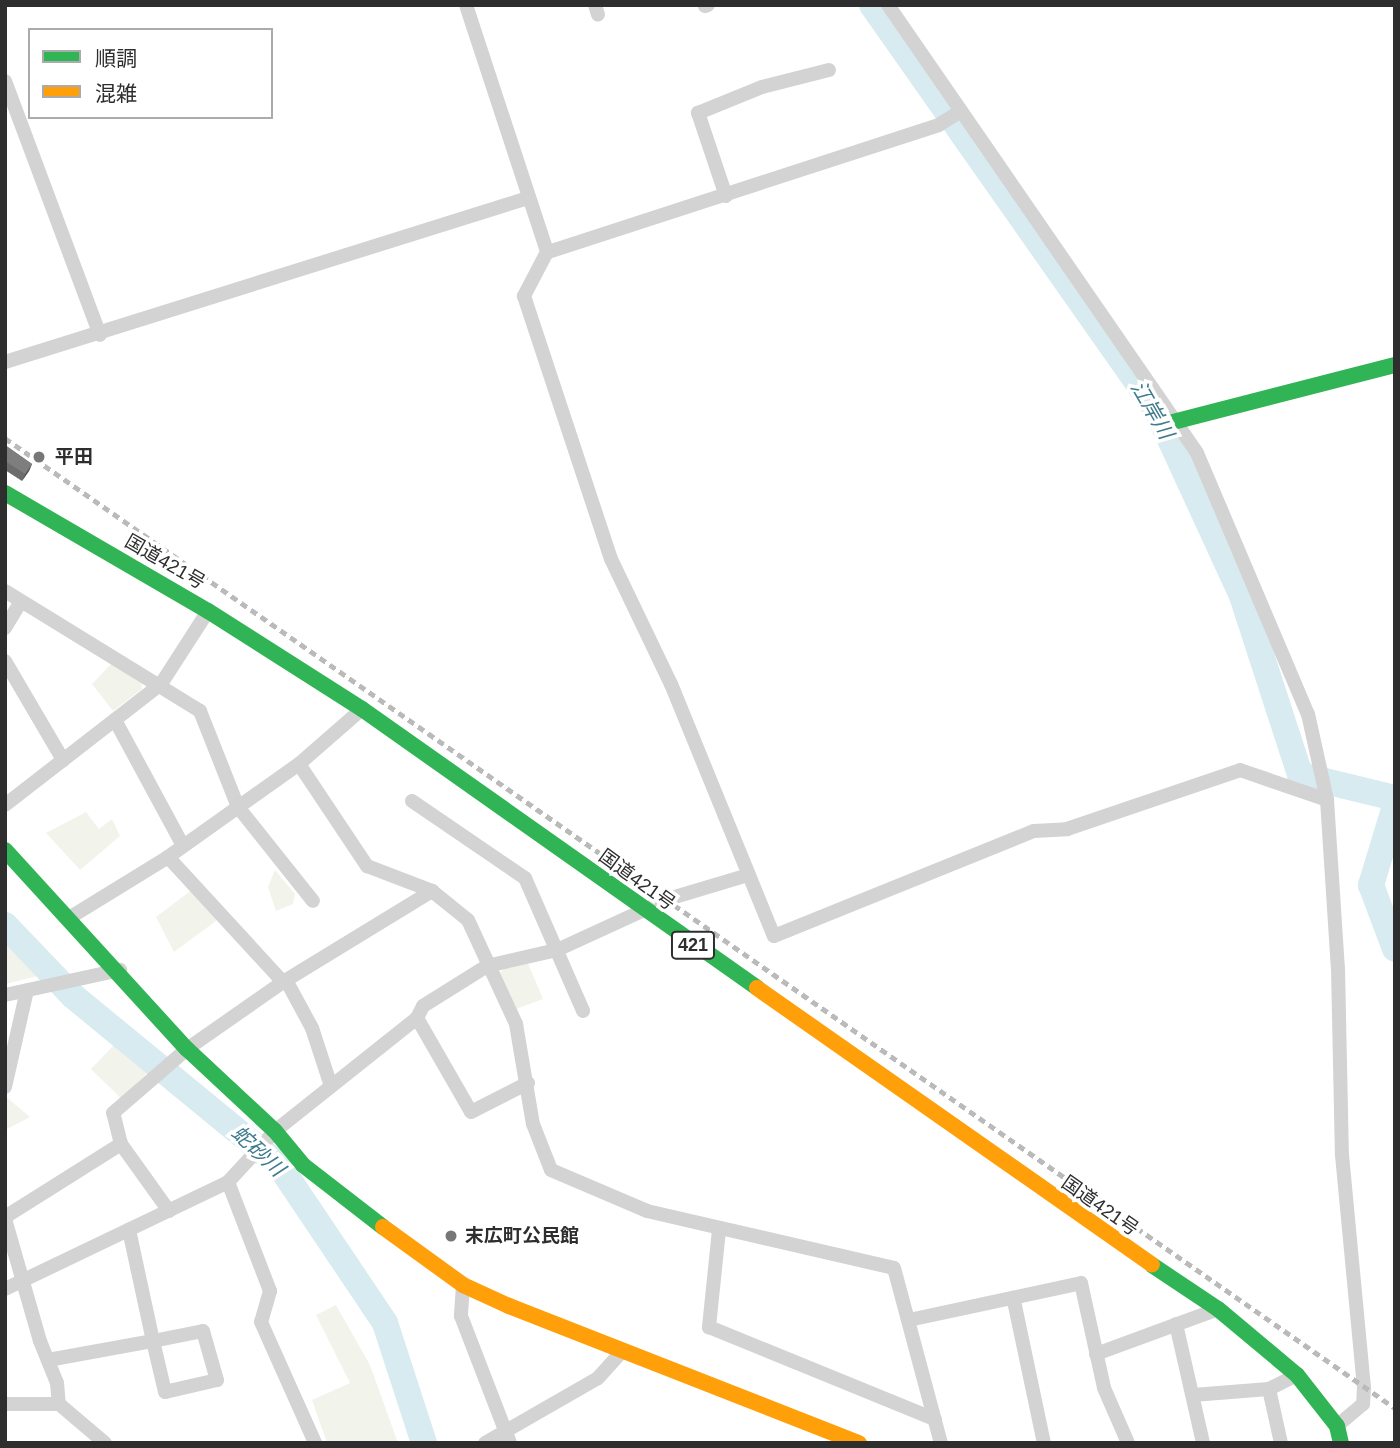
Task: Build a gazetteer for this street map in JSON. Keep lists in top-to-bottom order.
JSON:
{
  "streets": {
    "main road": ["国道421号", "421"]
  },
  "water": ["江岸川", "蛇砂川"],
  "places": ["平田", "末広町公民館"],
  "legend": ["順調", "混雑"]
}
